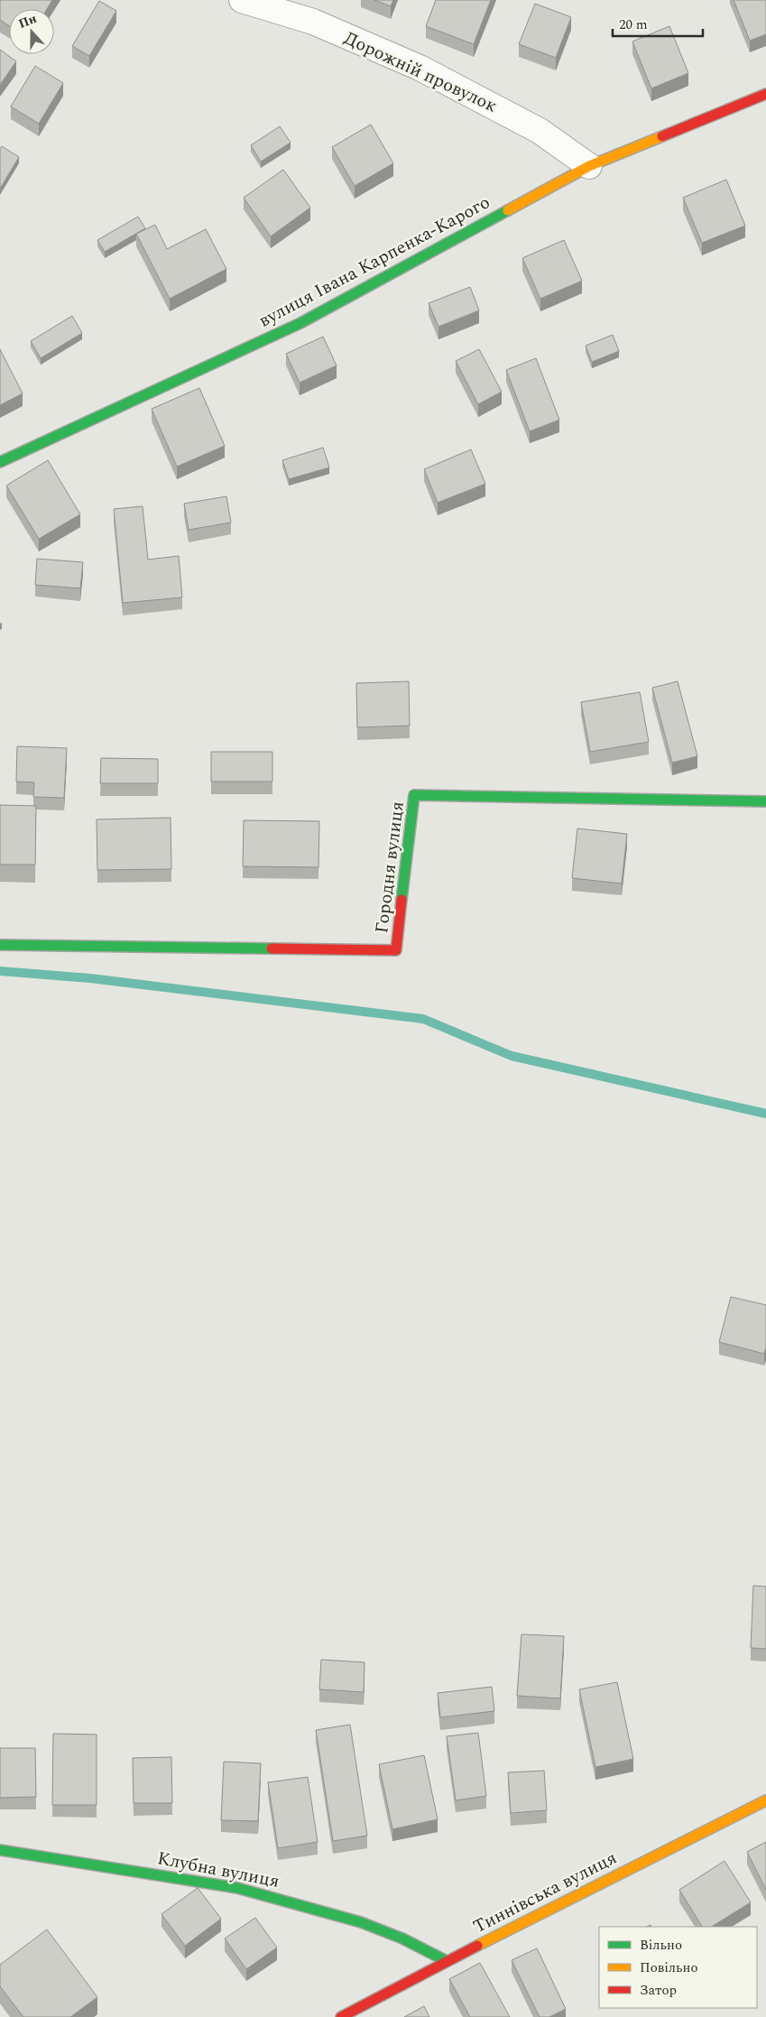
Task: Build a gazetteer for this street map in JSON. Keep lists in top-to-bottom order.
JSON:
{
  "streets": {
    "street": [
      "Дорожній провулок",
      "вулиця Івана Карпенка-Карого",
      "Городня вулиця",
      "Клубна вулиця",
      "Тиннівська вулиця"
    ]
  },
  "crossings": [
    ["Дорожній провулок", "вулиця Івана Карпенка-Карого"],
    ["Клубна вулиця", "Тиннівська вулиця"]
  ],
  "legend": ["Вільно", "Повільно", "Затор"],
  "scale_bar": "20 m",
  "north": "top"
}
